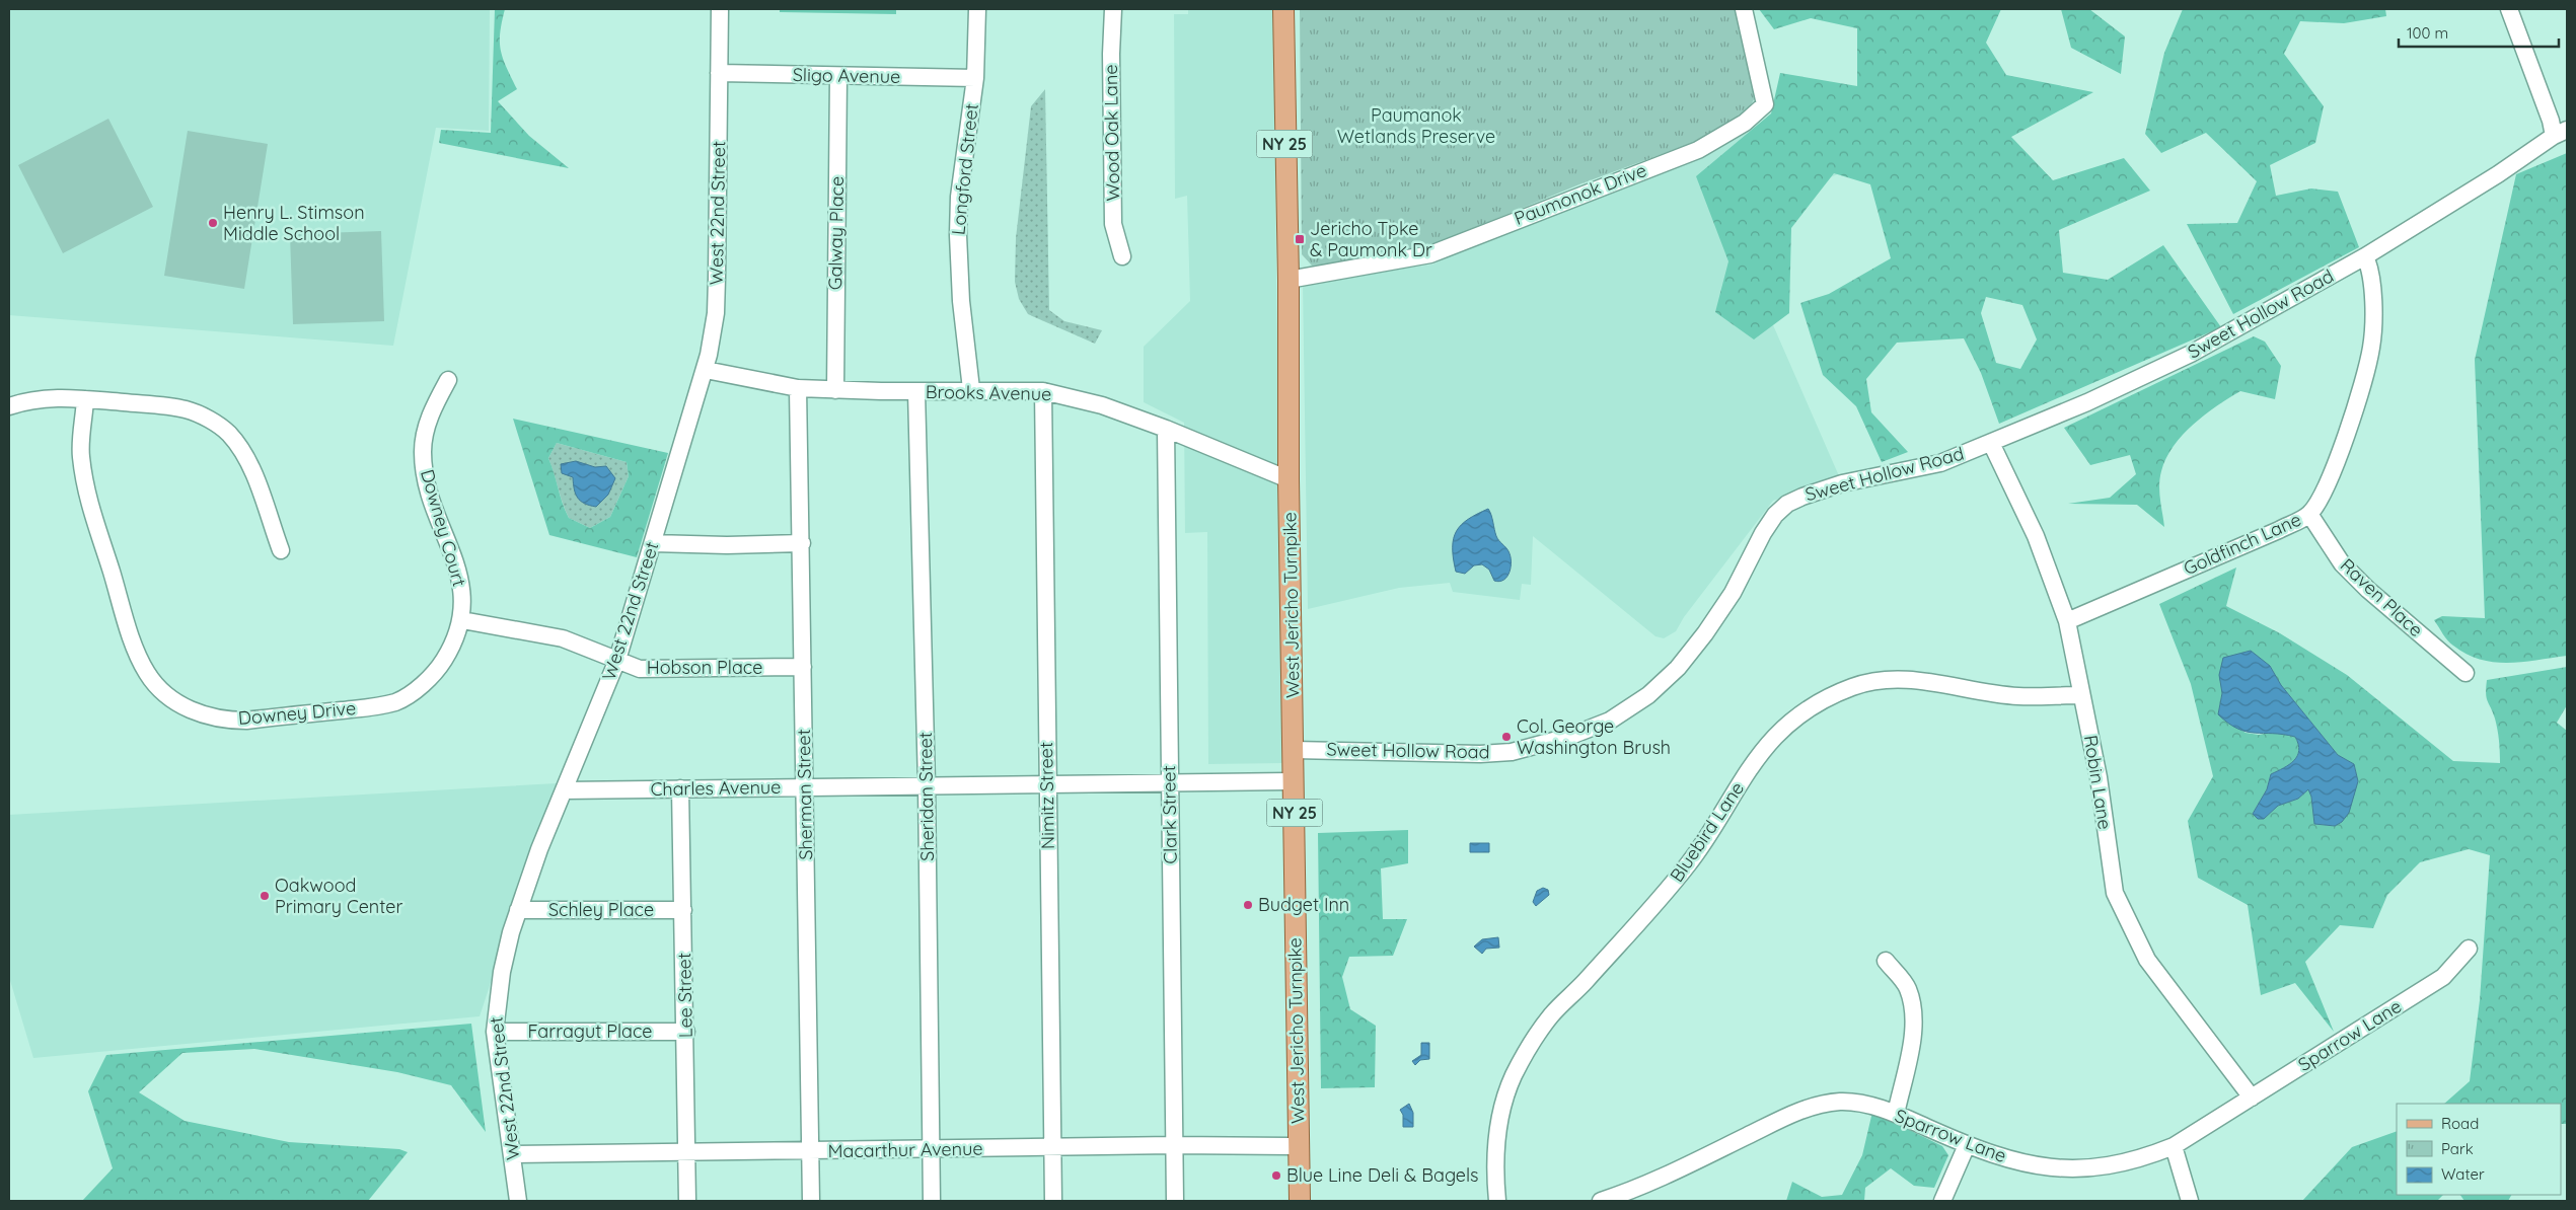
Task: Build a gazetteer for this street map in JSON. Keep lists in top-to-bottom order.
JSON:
{
  "streets": {
    "main road": ["NY 25", "West Jericho Turnpike"],
    "street": [
      "Sligo Avenue",
      "Wood Oak Lane",
      "Longford Street",
      "Paumonok Drive",
      "West 22nd Street",
      "Galway Place",
      "Sweet Hollow Road",
      "Brooks Avenue",
      "Downey Court",
      "Goldfinch Lane",
      "Raven Place",
      "Hobson Place",
      "Downey Drive",
      "Robin Lane",
      "Charles Avenue",
      "Sherman Street",
      "Nimitz Street",
      "Sheridan Street",
      "Clark Street",
      "Bluebird Lane",
      "Schley Place",
      "Lee Street",
      "Farragut Place",
      "Sparrow Lane",
      "Macarthur Avenue"
    ]
  },
  "crossings": [
    ["Sligo Avenue", "Longford Street"],
    ["Sligo Avenue", "West 22nd Street"],
    ["Sligo Avenue", "Galway Place"],
    ["Longford Street", "Brooks Avenue"],
    ["Paumonok Drive", "West Jericho Turnpike"],
    ["West 22nd Street", "Brooks Avenue"],
    ["West 22nd Street", "Hobson Place"],
    ["West 22nd Street", "Charles Avenue"],
    ["West 22nd Street", "Schley Place"],
    ["West 22nd Street", "Farragut Place"],
    ["West 22nd Street", "Macarthur Avenue"],
    ["Galway Place", "Brooks Avenue"],
    ["Sweet Hollow Road", "Goldfinch Lane"],
    ["Sweet Hollow Road", "West Jericho Turnpike"],
    ["Sweet Hollow Road", "Robin Lane"],
    ["Brooks Avenue", "West Jericho Turnpike"],
    ["Brooks Avenue", "Sherman Street"],
    ["Brooks Avenue", "Nimitz Street"],
    ["Brooks Avenue", "Sheridan Street"],
    ["Brooks Avenue", "Clark Street"],
    ["Downey Court", "Hobson Place"],
    ["Downey Court", "Downey Drive"],
    ["Goldfinch Lane", "Raven Place"],
    ["Goldfinch Lane", "Robin Lane"],
    ["West Jericho Turnpike", "Charles Avenue"],
    ["West Jericho Turnpike", "Macarthur Avenue"],
    ["Hobson Place", "Downey Drive"],
    ["Hobson Place", "Sherman Street"],
    ["Robin Lane", "Bluebird Lane"],
    ["Robin Lane", "Sparrow Lane"],
    ["Charles Avenue", "Sherman Street"],
    ["Charles Avenue", "Nimitz Street"],
    ["Charles Avenue", "Sheridan Street"],
    ["Charles Avenue", "Clark Street"],
    ["Charles Avenue", "Lee Street"],
    ["Sherman Street", "Macarthur Avenue"],
    ["Nimitz Street", "Macarthur Avenue"],
    ["Sheridan Street", "Macarthur Avenue"],
    ["Clark Street", "Macarthur Avenue"],
    ["Schley Place", "Lee Street"],
    ["Lee Street", "Farragut Place"],
    ["Lee Street", "Macarthur Avenue"]
  ],
  "parks": ["Paumanok Wetlands Preserve"],
  "places": {
    "other": [
      "Henry L. Stimson Middle School",
      "Col. George Washington Brush",
      "Oakwood Primary Center",
      "Budget Inn",
      "Blue Line Deli & Bagels"
    ],
    "transit": ["Jericho Tpke & Paumonk Dr"]
  },
  "legend": ["Road", "Park", "Water"],
  "scale_bar": "100 m"
}
